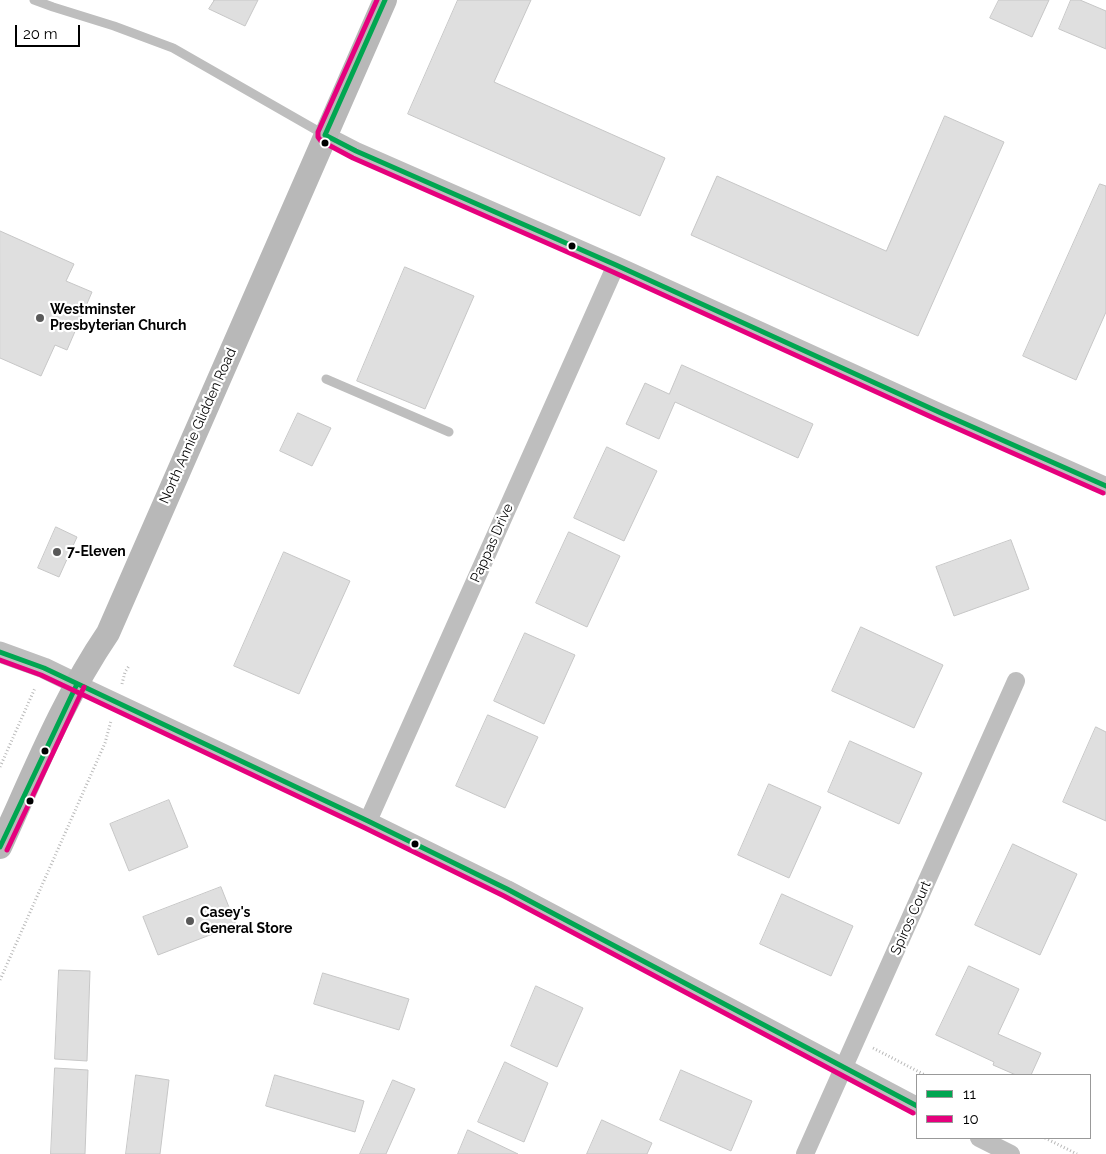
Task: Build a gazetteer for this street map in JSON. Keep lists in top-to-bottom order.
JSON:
{
  "streets": {
    "main road": ["North Annie Glidden Road"],
    "street": ["Pappas Drive", "Spiros Court"]
  },
  "places": ["Westminster Presbyterian Church", "7-Eleven", "Casey's General Store"],
  "lines": ["transit line 11", "transit line 10"],
  "legend": ["11", "10"],
  "scale_bar": "20 m"
}
